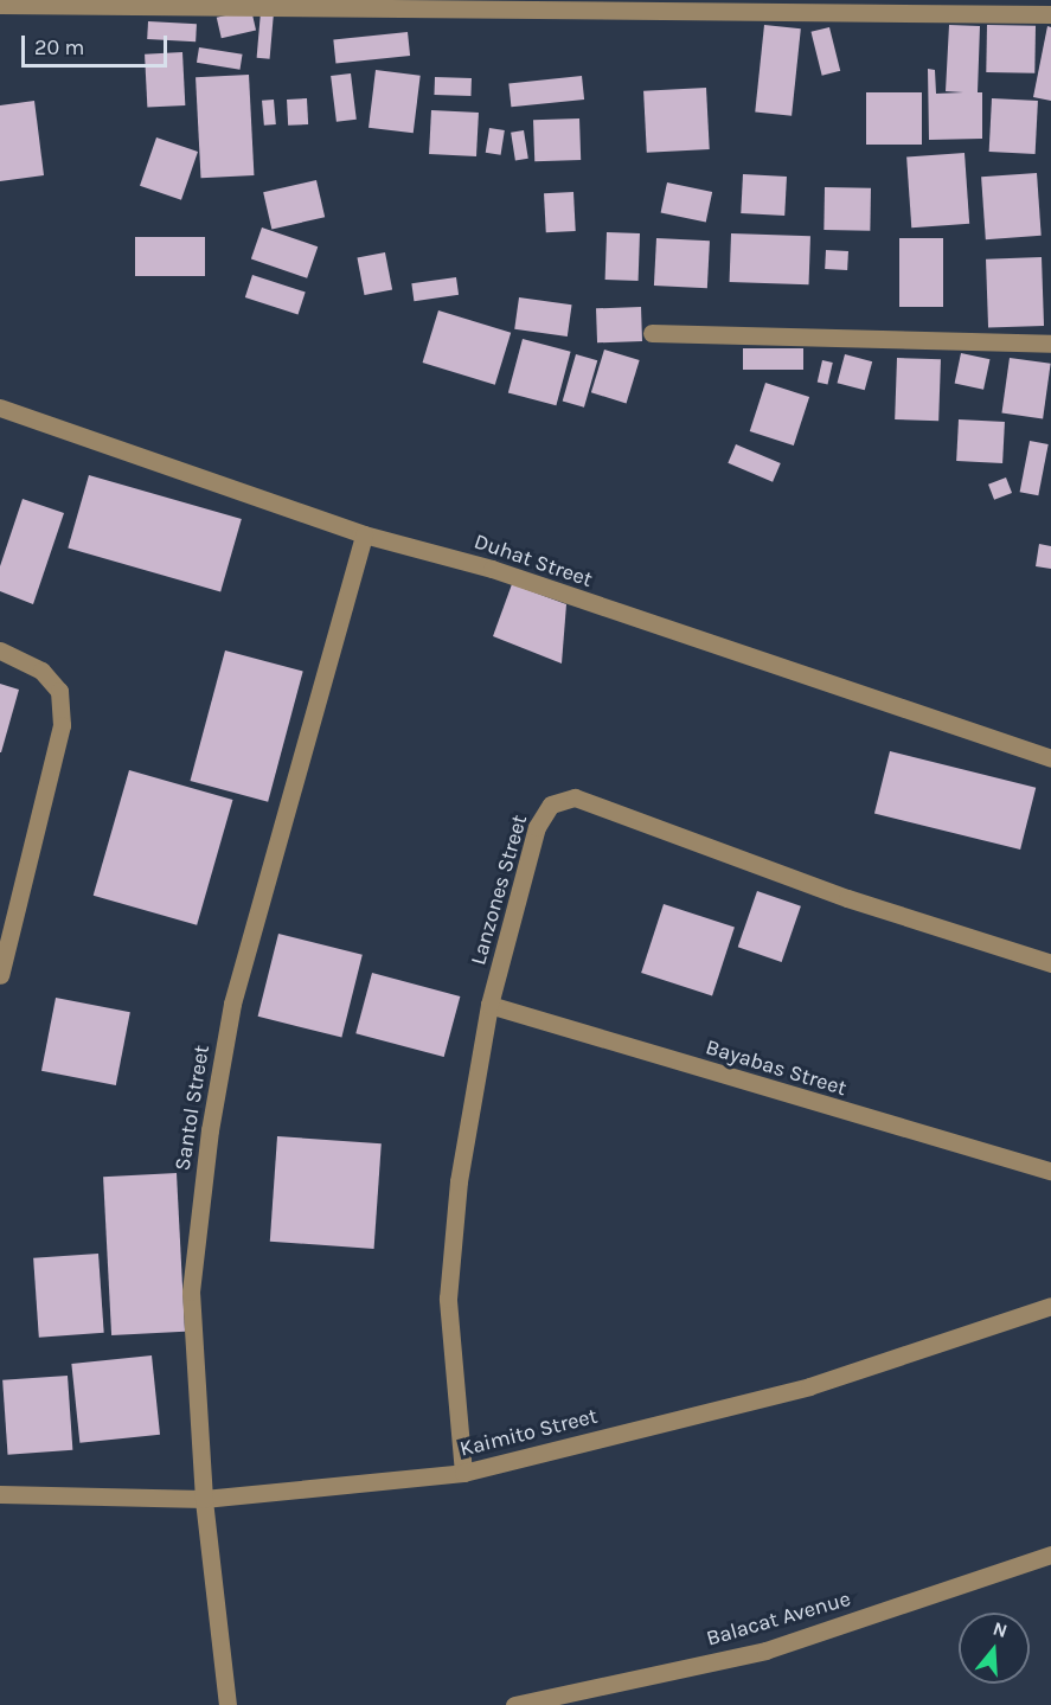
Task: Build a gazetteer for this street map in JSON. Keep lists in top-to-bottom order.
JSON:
{
  "streets": {
    "street": [
      "Duhat Street",
      "Lanzones Street",
      "Bayabas Street",
      "Santol Street",
      "Kaimito Street",
      "Balacat Avenue"
    ]
  },
  "crossings": [
    ["Duhat Street", "Santol Street"],
    ["Lanzones Street", "Bayabas Street"],
    ["Lanzones Street", "Kaimito Street"],
    ["Santol Street", "Kaimito Street"]
  ],
  "scale_bar": "20 m",
  "north": "top"
}
